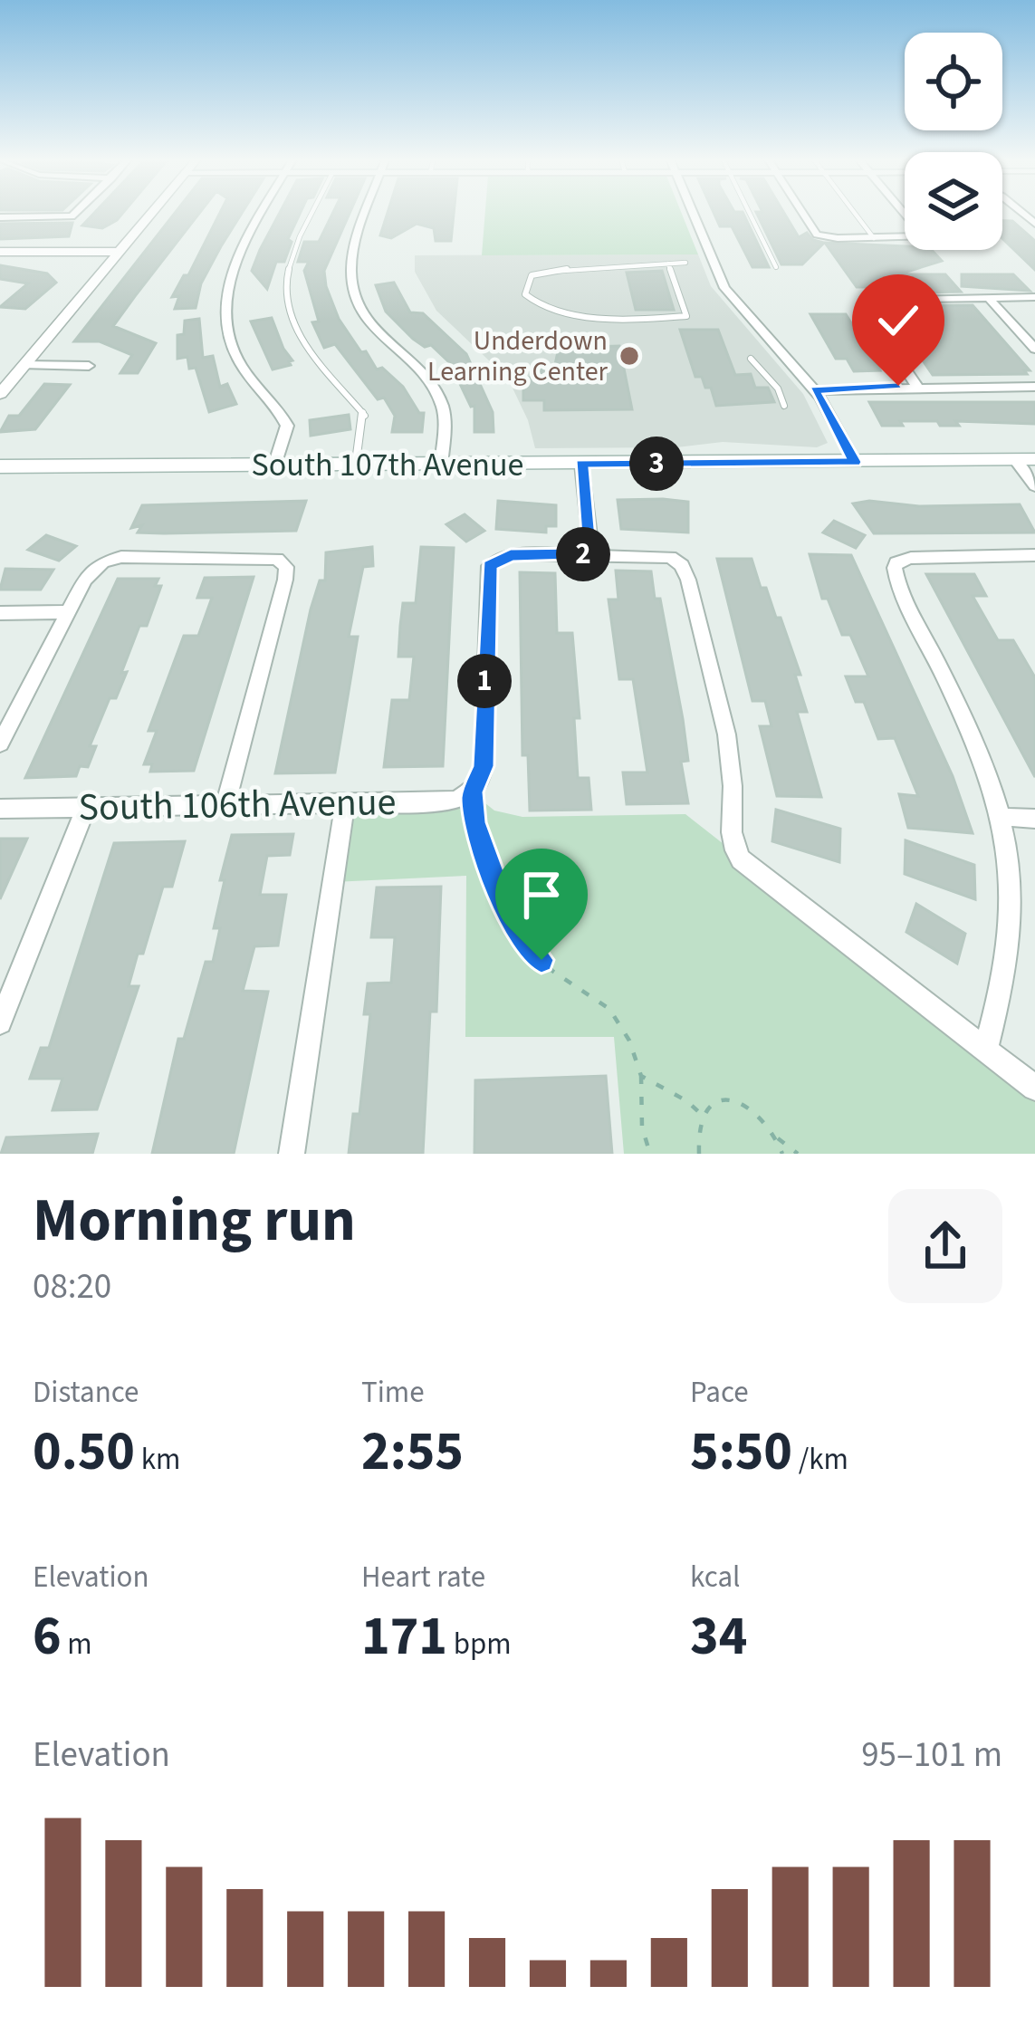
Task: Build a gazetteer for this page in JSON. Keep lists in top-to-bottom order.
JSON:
{
  "streets": {
    "main road": ["South 107th Avenue"],
    "street": ["South 106th Avenue"]
  },
  "places": ["Underdown Learning Center"],
  "page": {
    "pins": ["3", "2", "1"],
    "heading": ["Morning run", "08:20"],
    "stats": [
      ["Distance", "0.50 km"],
      ["Time", "2:55"],
      ["Pace", "5:50 /km"],
      ["Elevation", "6 m"],
      ["Heart rate", "171 bpm"],
      ["kcal", "34"]
    ],
    "chart": ["Elevation", "95–101 m"]
  }
}
